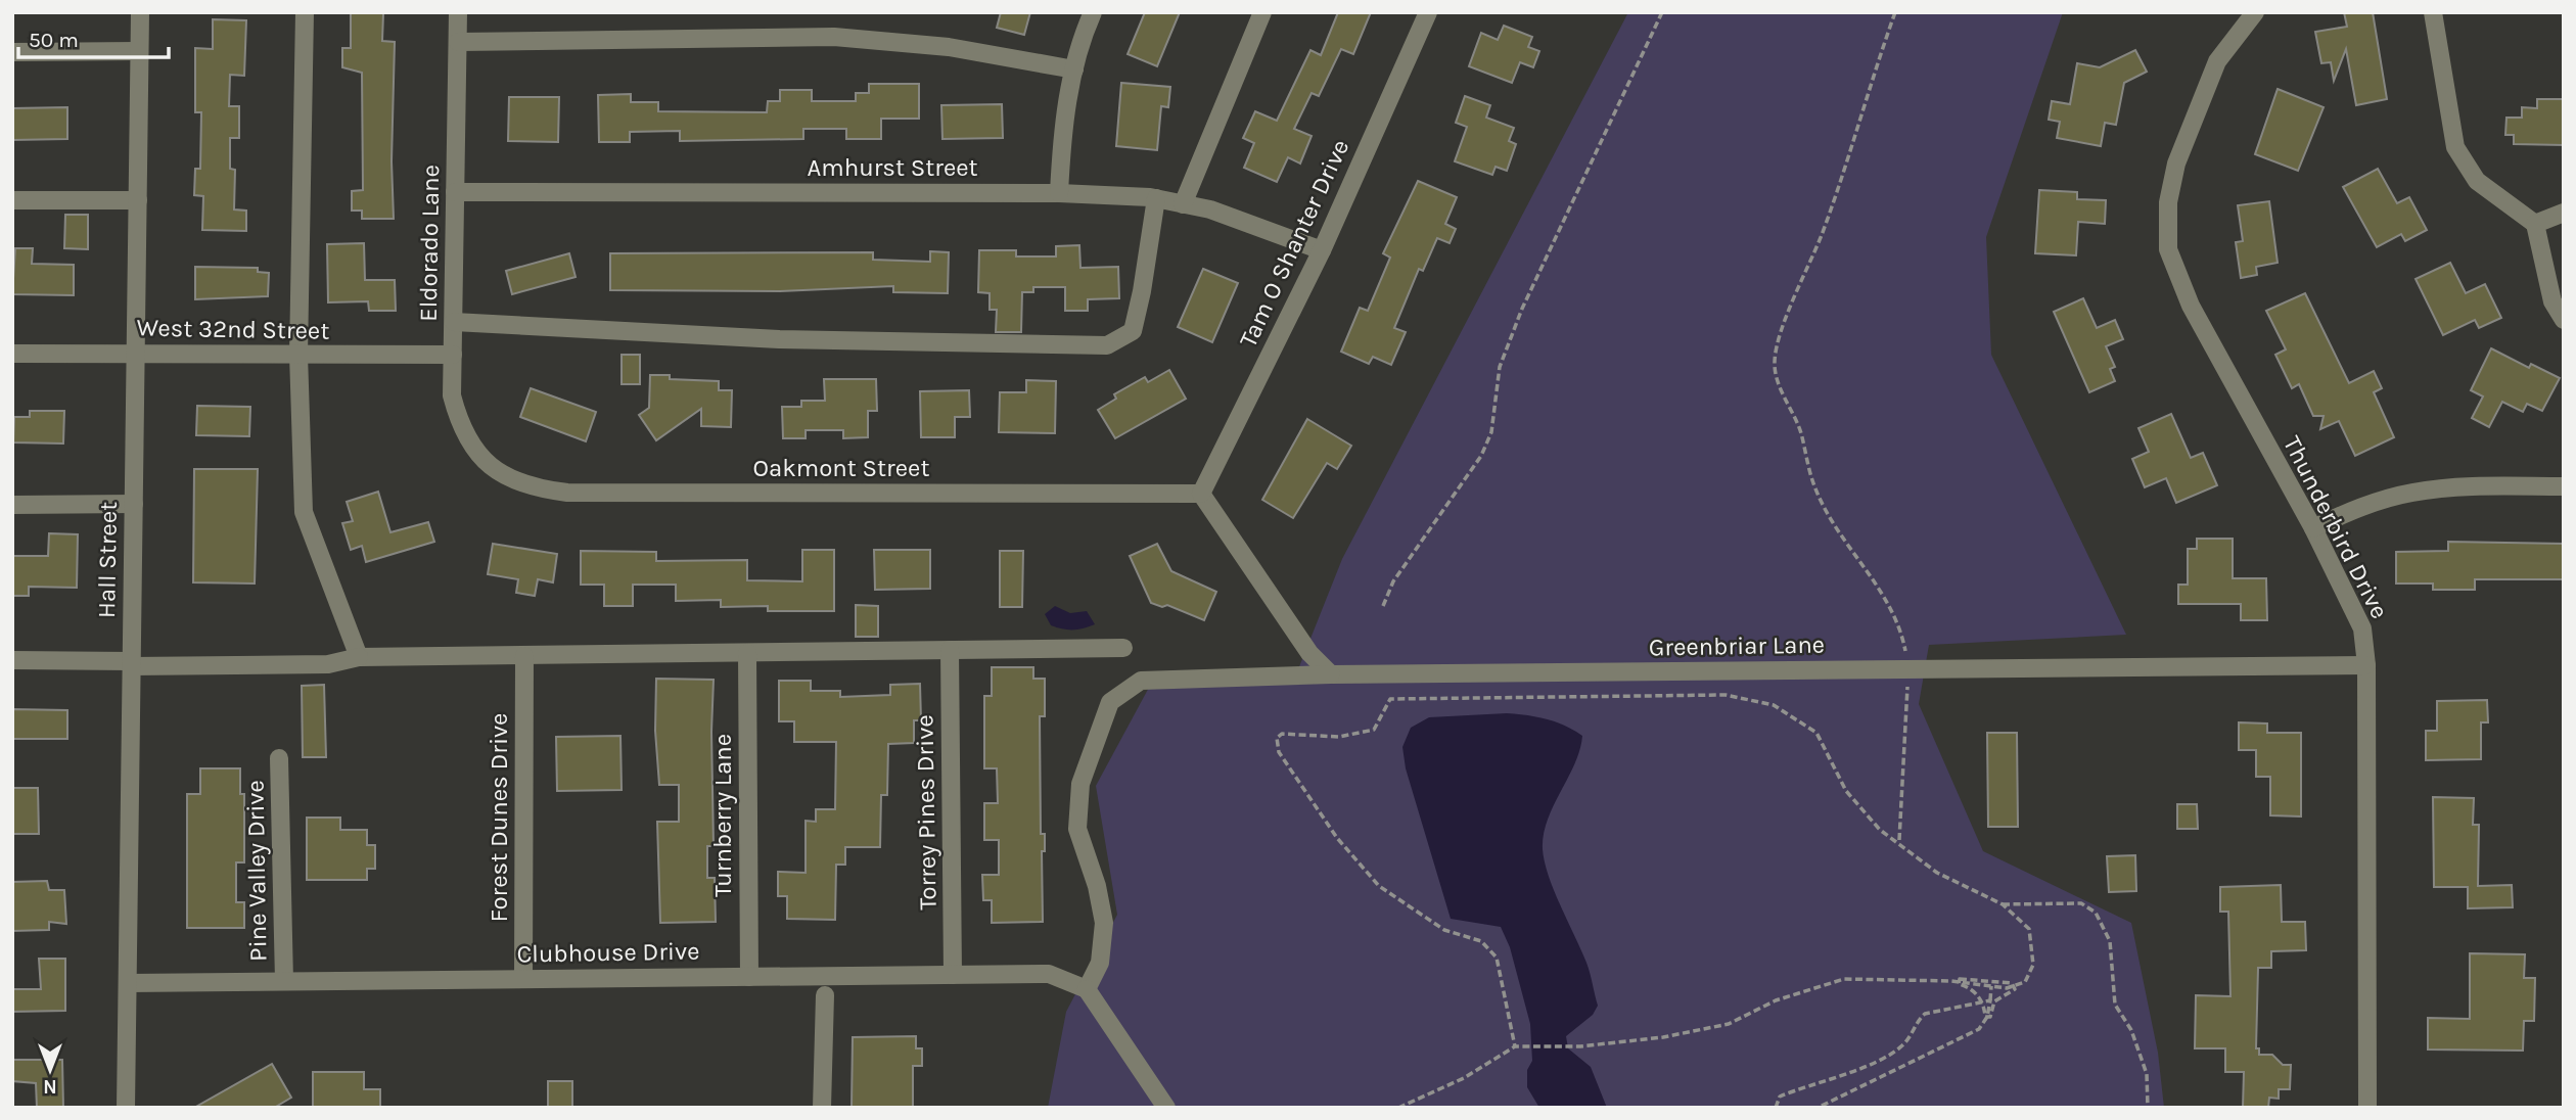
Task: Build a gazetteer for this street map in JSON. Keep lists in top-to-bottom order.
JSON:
{
  "streets": {
    "street": [
      "Amhurst Street",
      "Eldorado Lane",
      "Tam O Shanter Drive",
      "West 32nd Street",
      "Oakmont Street",
      "Thunderbird Drive",
      "Hall Street",
      "Greenbriar Lane",
      "Torrey Pines Drive",
      "Turnberry Lane",
      "Forest Dunes Drive",
      "Pine Valley Drive",
      "Clubhouse Drive"
    ]
  },
  "crossings": [
    ["Amhurst Street", "Eldorado Lane"],
    ["Amhurst Street", "Tam O Shanter Drive"],
    ["Eldorado Lane", "West 32nd Street"],
    ["Eldorado Lane", "Oakmont Street"],
    ["Tam O Shanter Drive", "Oakmont Street"],
    ["West 32nd Street", "Hall Street"],
    ["Thunderbird Drive", "Greenbriar Lane"],
    ["Hall Street", "Clubhouse Drive"],
    ["Greenbriar Lane", "Clubhouse Drive"],
    ["Torrey Pines Drive", "Clubhouse Drive"],
    ["Turnberry Lane", "Clubhouse Drive"],
    ["Forest Dunes Drive", "Clubhouse Drive"],
    ["Pine Valley Drive", "Clubhouse Drive"]
  ],
  "scale_bar": "50 m",
  "north": "bottom"
}
